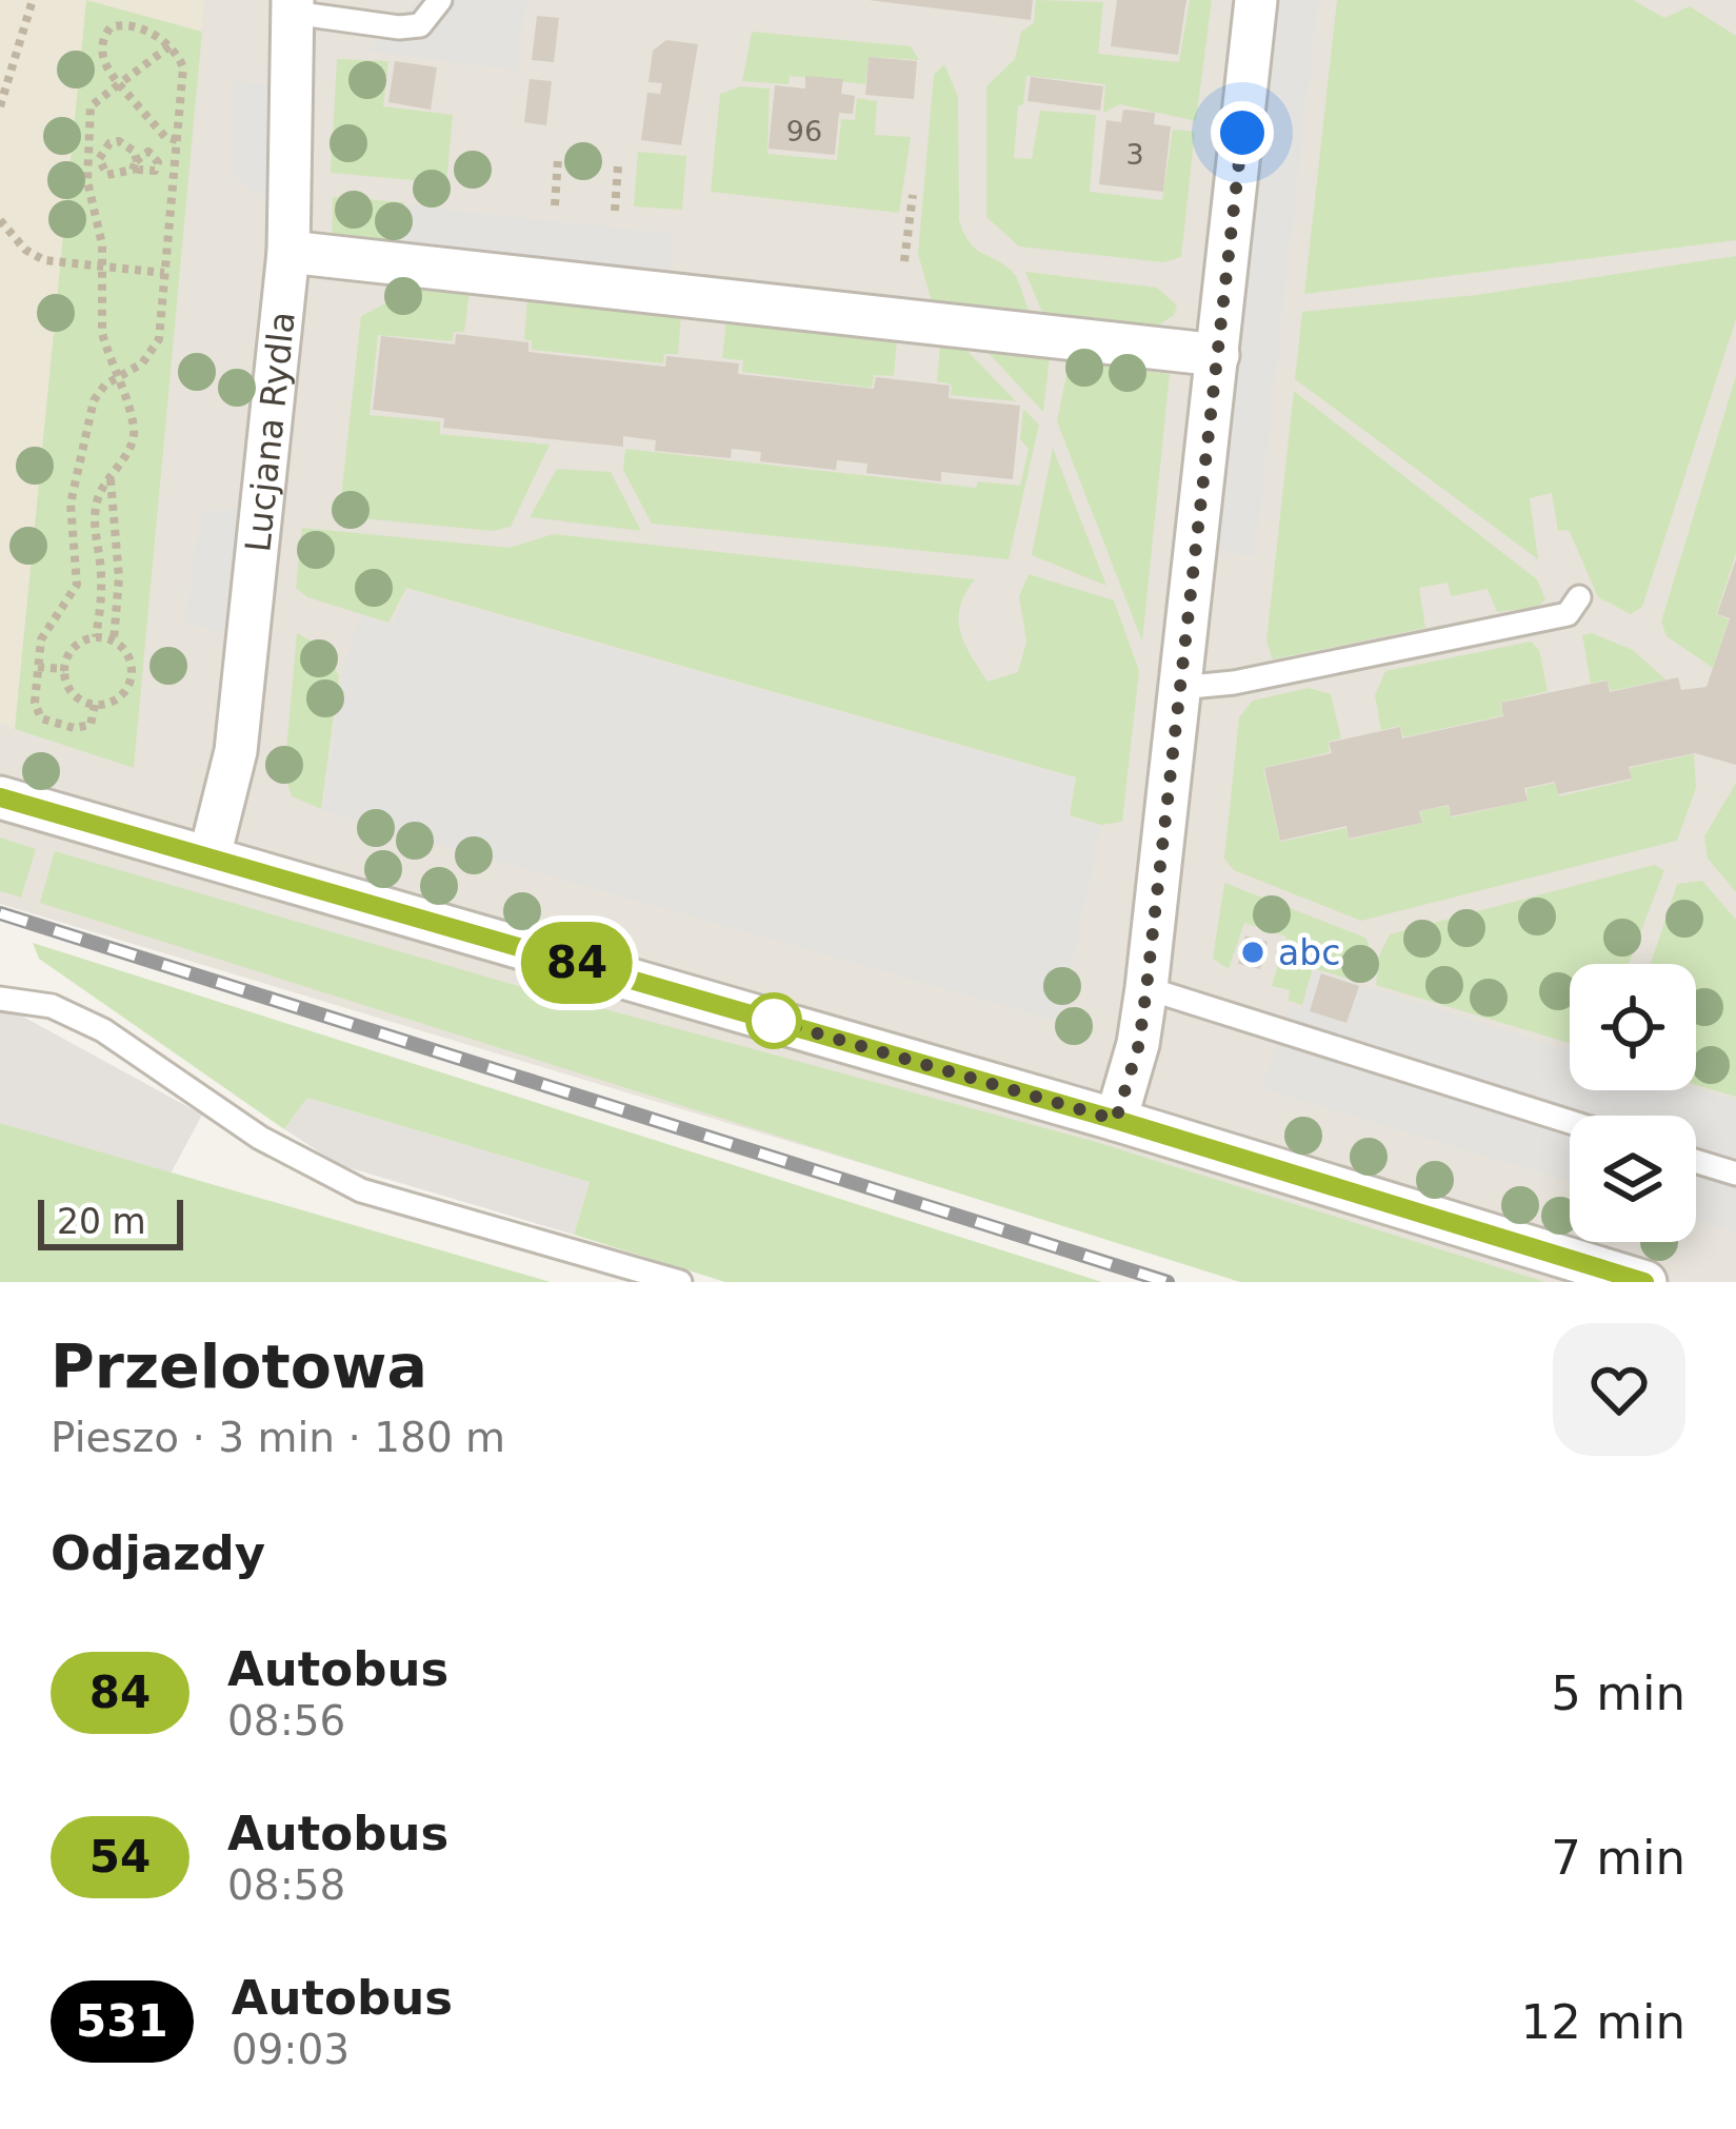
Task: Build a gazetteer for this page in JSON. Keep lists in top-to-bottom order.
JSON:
{
  "streets": {
    "street": ["Lucjana Rydla"]
  },
  "places": ["abc"],
  "lines": ["bus line 84"],
  "house_numbers": ["96", "3"],
  "scale_bar": "20 m",
  "page": {
    "on_map": "84",
    "scale": "20 m",
    "heading": [
      ["Przelotowa", "Pieszo · 3 min · 180 m"],
      "Odjazdy"
    ],
    "list": [
      {
        "mark": "84",
        "name": "Autobus",
        "note": "08:56",
        "value": "5 min"
      },
      {
        "mark": "54",
        "name": "Autobus",
        "note": "08:58",
        "value": "7 min"
      },
      {
        "mark": "531",
        "name": "Autobus",
        "note": "09:03",
        "value": "12 min"
      }
    ]
  }
}
